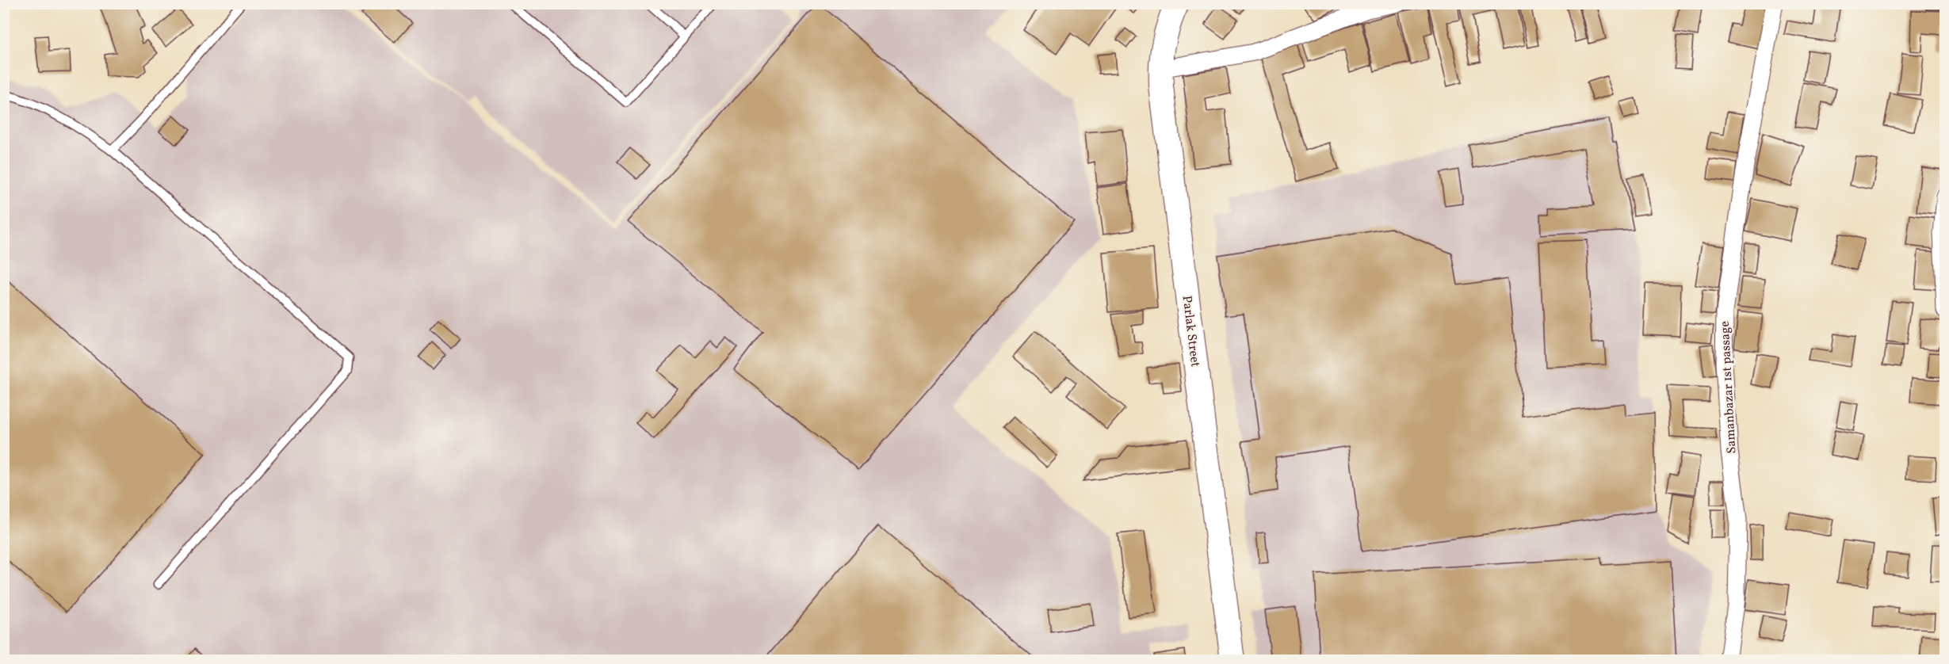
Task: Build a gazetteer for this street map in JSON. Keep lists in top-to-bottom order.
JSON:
{
  "streets": {
    "main road": ["Parlak Street"],
    "street": ["Samanbazar 1st passage"]
  }
}
